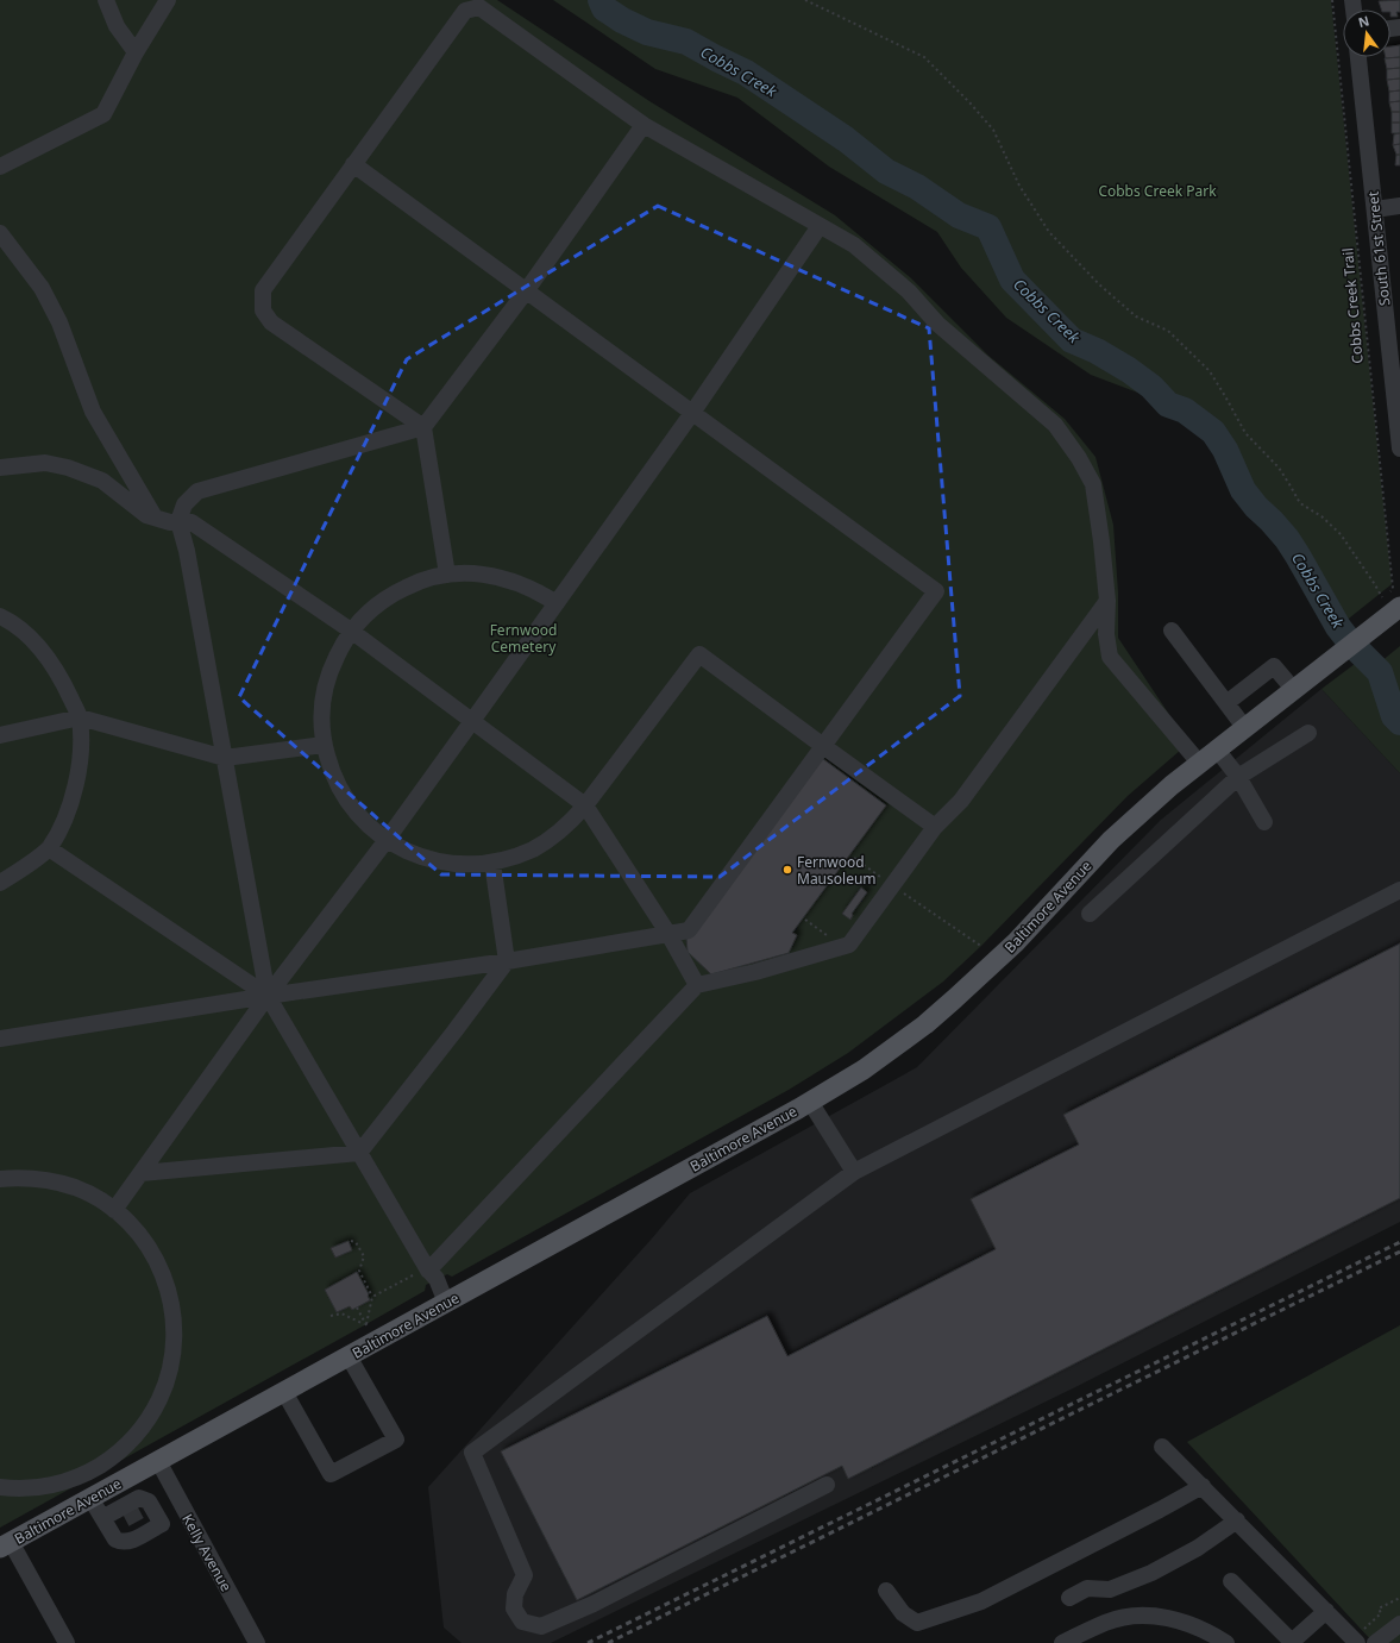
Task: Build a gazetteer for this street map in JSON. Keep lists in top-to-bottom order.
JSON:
{
  "streets": {
    "main road": ["Baltimore Avenue"],
    "street": ["South 61st Street", "Kelly Avenue"],
    "path": ["Cobbs Creek Trail"]
  },
  "crossings": [
    ["Cobbs Creek Trail", "Baltimore Avenue"],
    ["Baltimore Avenue", "Kelly Avenue"]
  ],
  "water": ["Cobbs Creek"],
  "parks": ["Cobbs Creek Park", "Fernwood Cemetery"],
  "places": ["Fernwood Mausoleum"],
  "north": "top"
}
